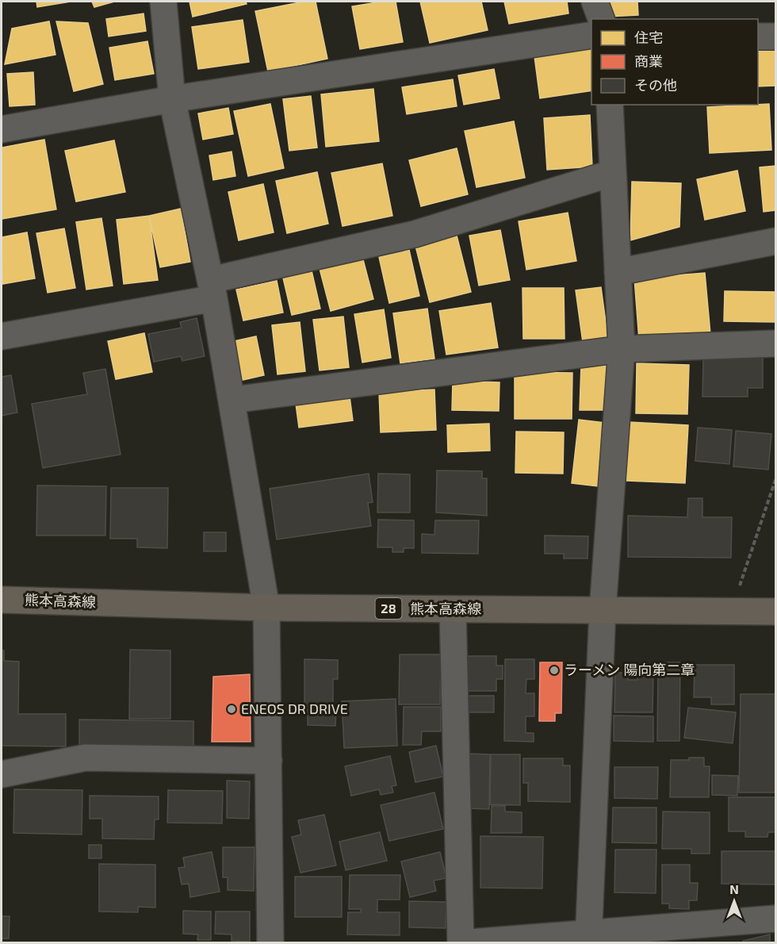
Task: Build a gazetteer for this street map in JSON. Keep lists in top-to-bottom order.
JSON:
{
  "streets": {
    "main road": ["熊本高森線", "28"]
  },
  "places": ["ラーメン 陽向第二章", "ENEOS DR DRIVE"],
  "legend": ["住宅", "商業", "その他"],
  "north": "top"
}
